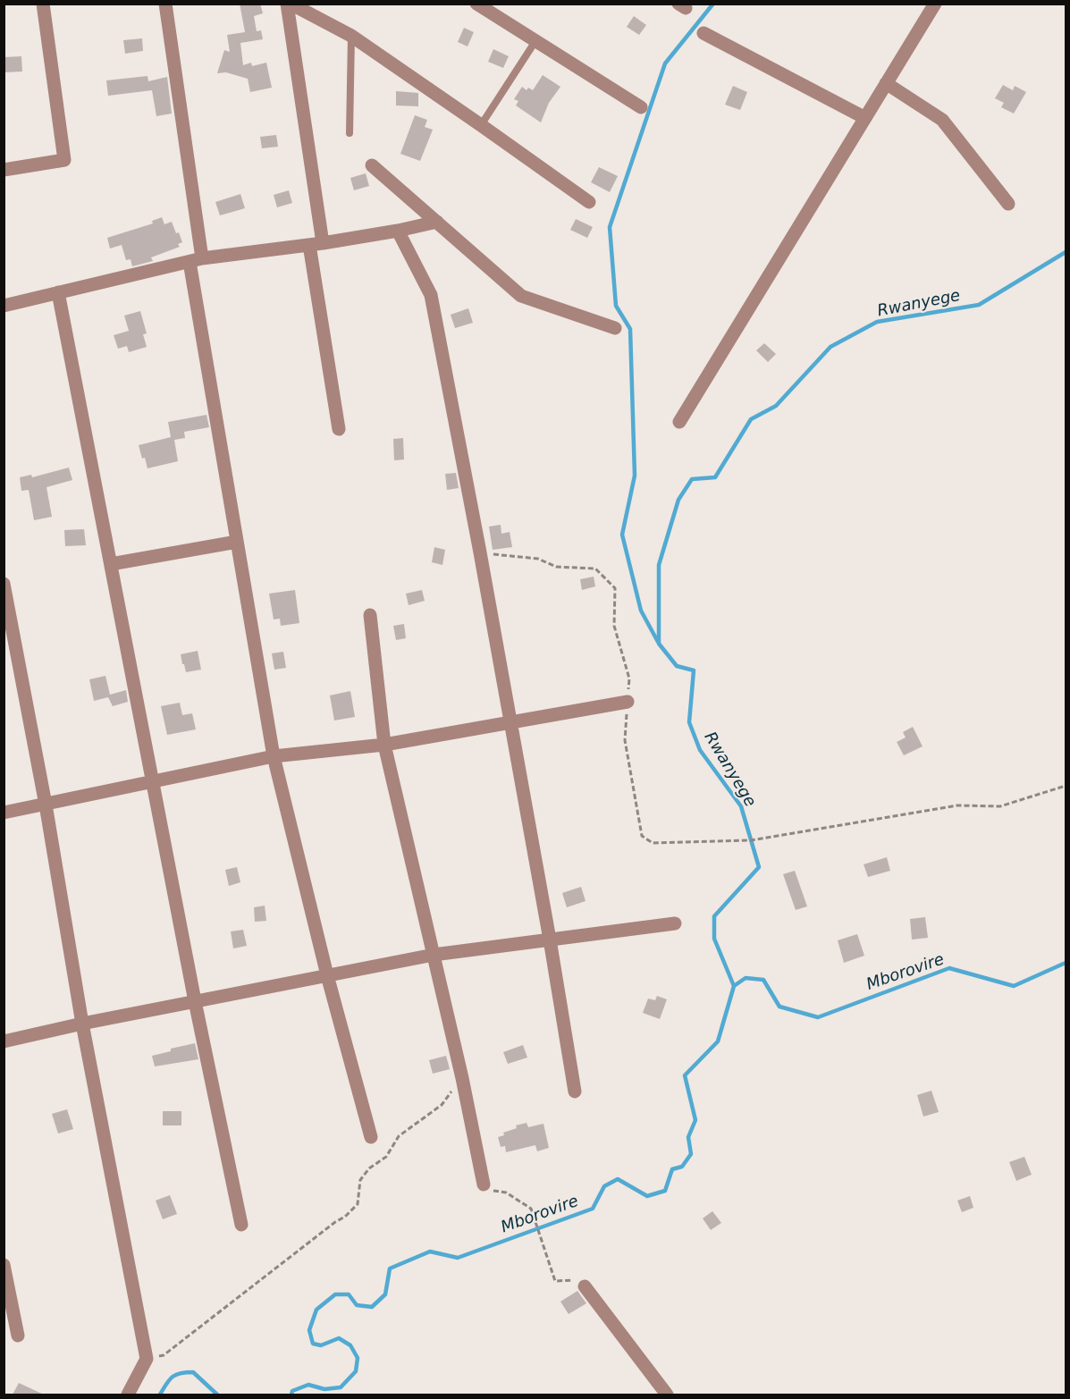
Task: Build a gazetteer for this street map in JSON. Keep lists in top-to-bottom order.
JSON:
{
  "water": ["Rwanyege", "Mborovire"]
}
